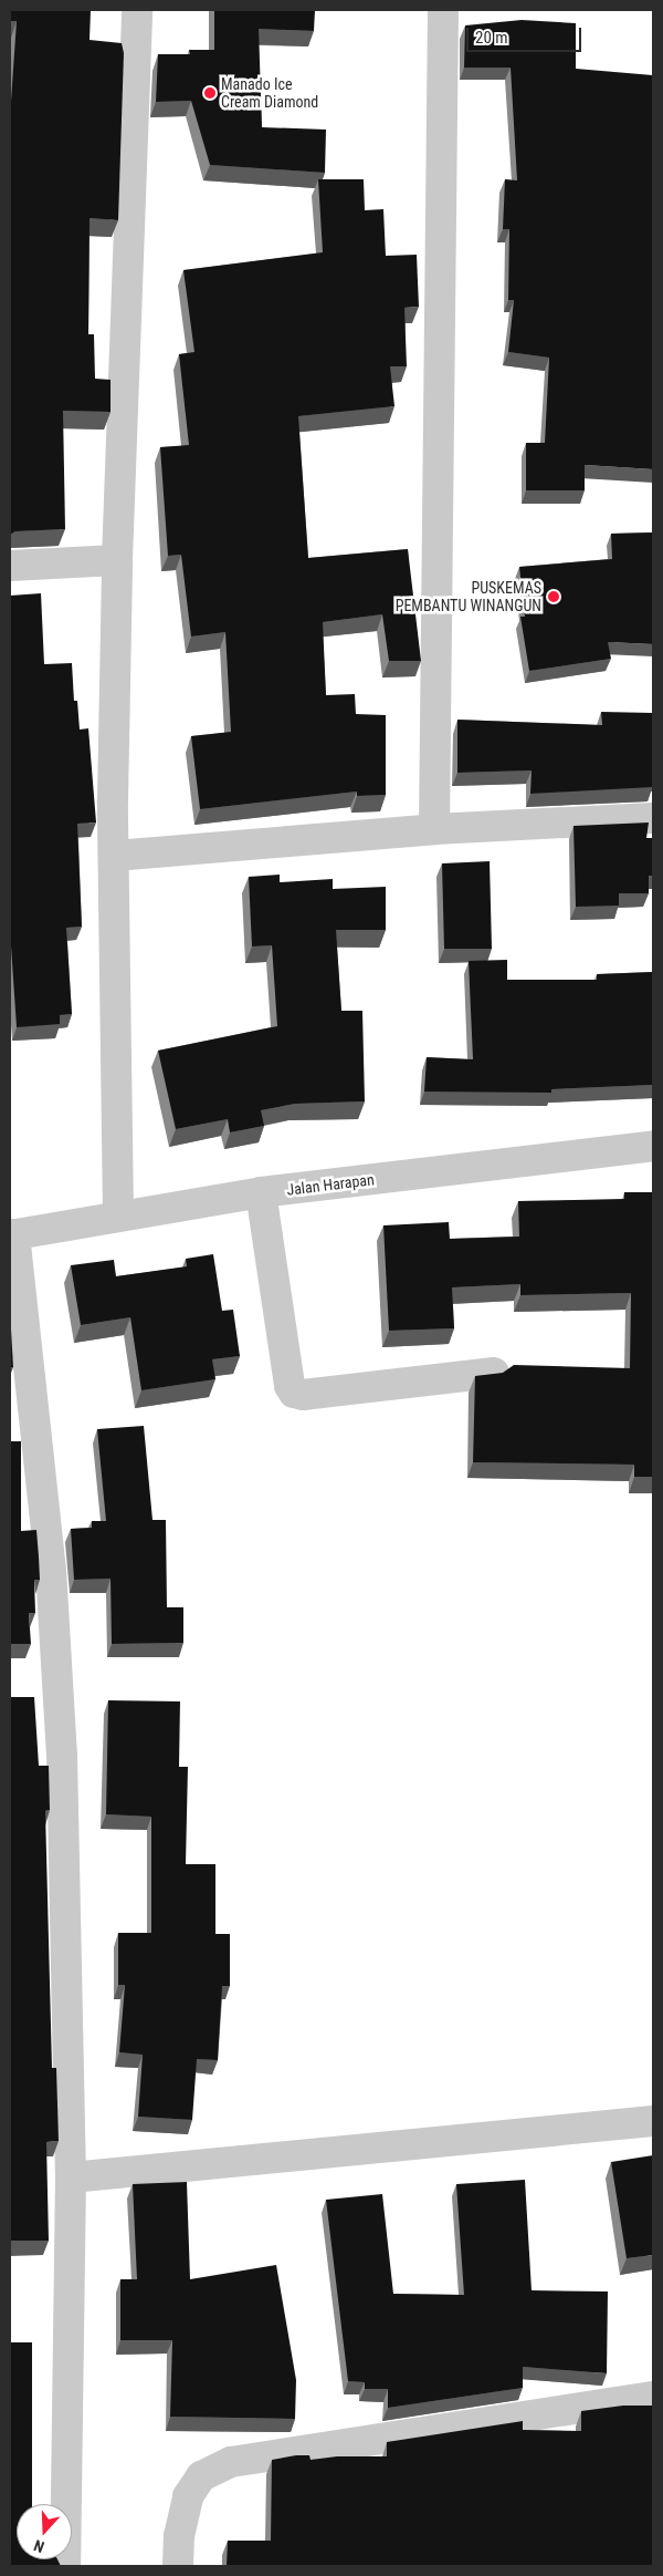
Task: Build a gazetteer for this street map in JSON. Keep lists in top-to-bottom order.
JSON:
{
  "streets": {
    "street": ["Jalan Harapan"]
  },
  "places": ["Manado Ice Cream Diamond", "PUSKEMAS PEMBANTU WINANGUN"],
  "scale_bar": "20 m",
  "north": "bottom"
}
